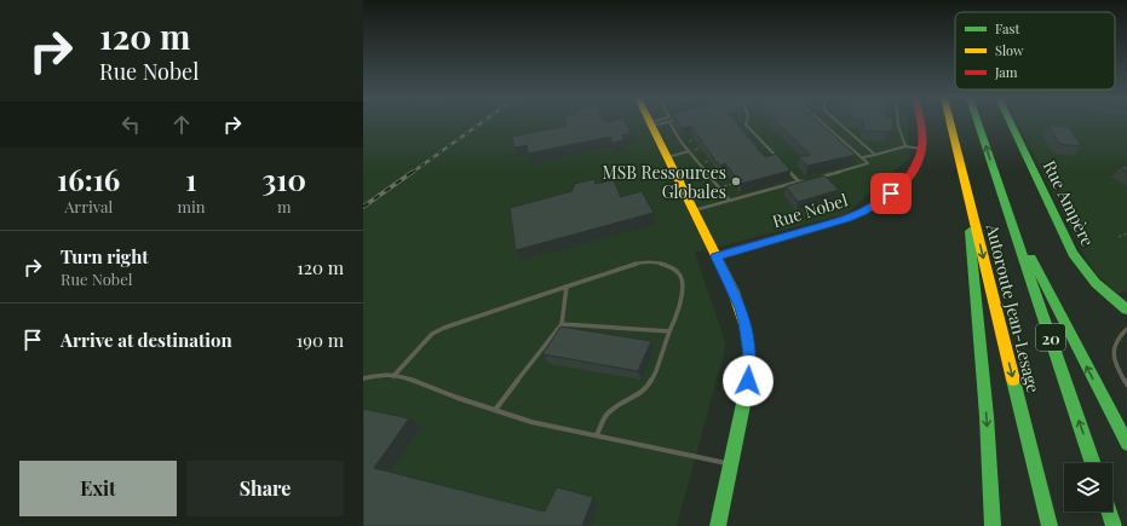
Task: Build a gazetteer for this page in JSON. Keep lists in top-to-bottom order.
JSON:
{
  "streets": {
    "main road": [
      "Rue Ampère",
      "Rue Nobel",
      "Autoroute Jean-Lesage",
      "20"
    ]
  },
  "places": ["MSB Ressources Globales"],
  "legend": ["Fast", "Slow", "Jam"],
  "page": {
    "turn": ["120 m", "Rue Nobel"],
    "eta": [
      "16:16",
      "Arrival",
      "1",
      "min",
      "310",
      "m"
    ],
    "list": [
      {
        "name": "Turn right",
        "note": "Rue Nobel",
        "value": "120 m"
      },
      {
        "name": "Arrive at destination",
        "value": "190 m"
      }
    ],
    "buttons": ["Exit", "Share"]
  }
}
